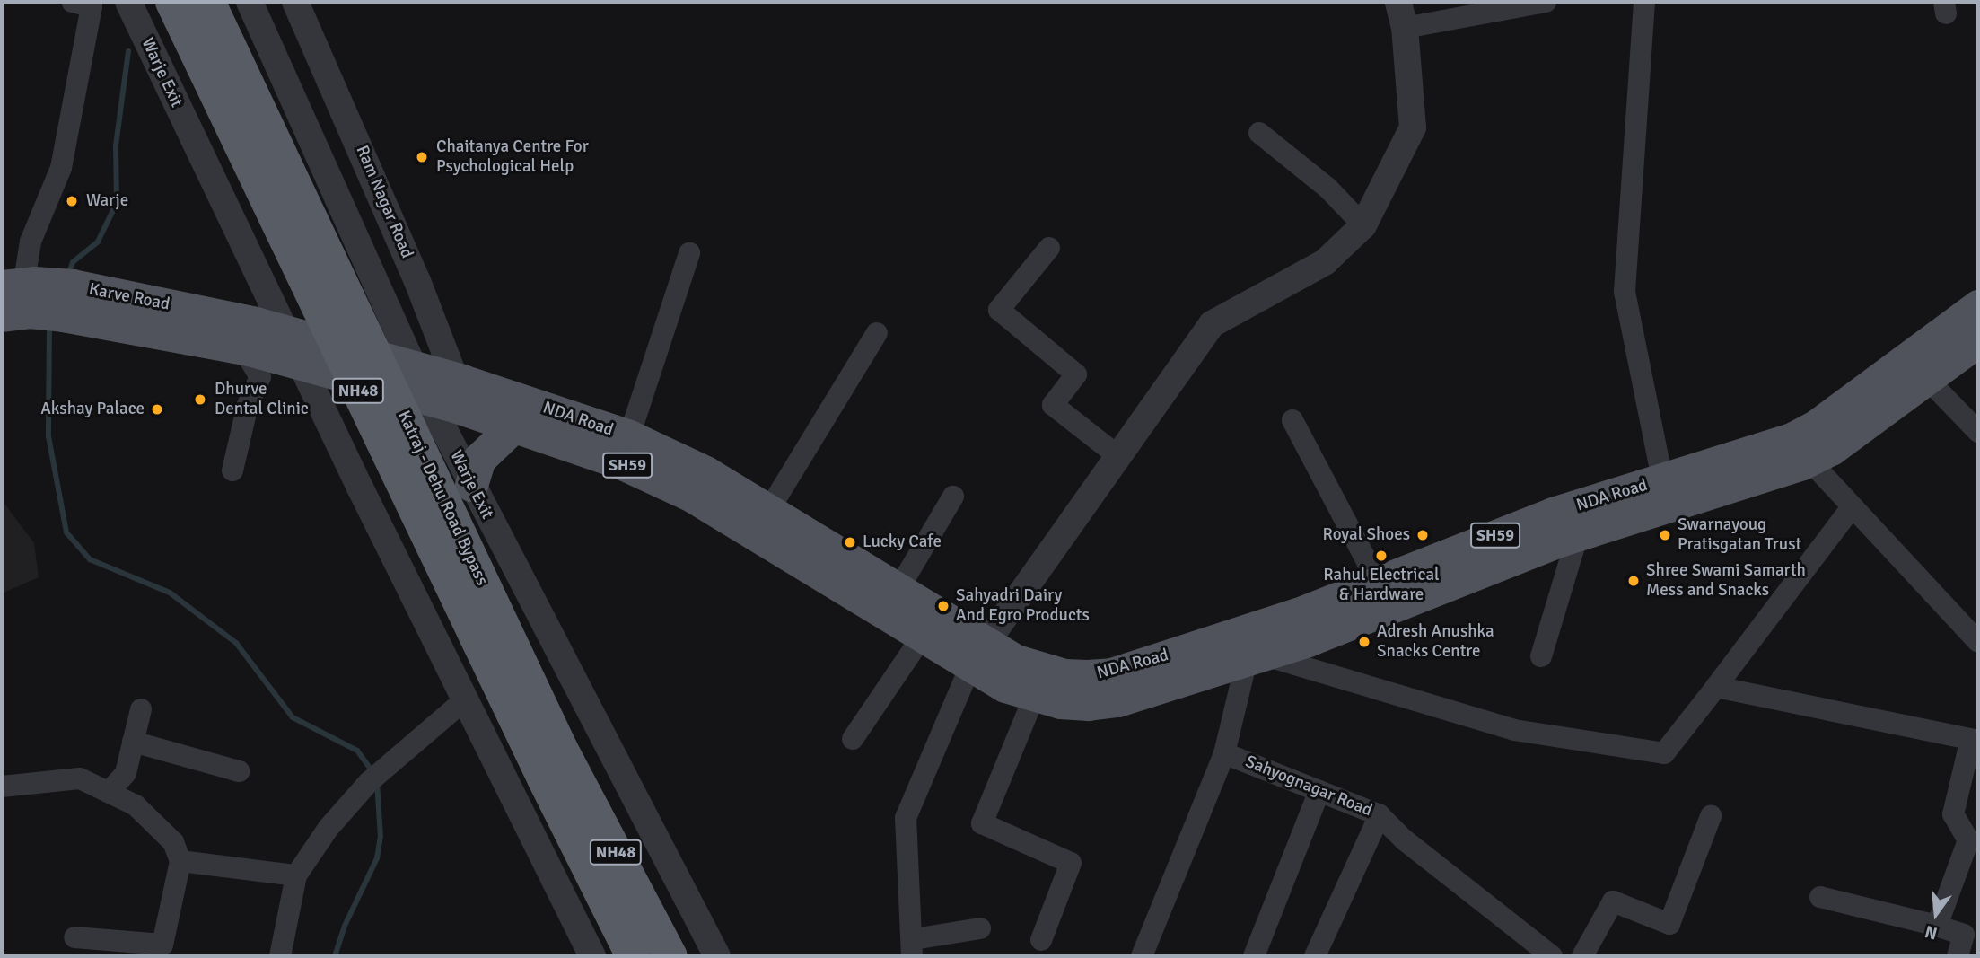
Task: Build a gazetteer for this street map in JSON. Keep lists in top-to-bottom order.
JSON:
{
  "streets": {
    "highway": ["NH48", "Katraj - Dehu Road Bypass"],
    "main road": ["Karve Road", "NDA Road", "SH59"],
    "street": ["Warje Exit", "Ram Nagar Road", "Sahyognagar Road"]
  },
  "crossings": [
    ["Warje Exit", "Ram Nagar Road"],
    ["Warje Exit", "Karve Road"],
    ["Warje Exit", "NDA Road"],
    ["Warje Exit", "SH59"],
    ["Ram Nagar Road", "NDA Road"],
    ["Karve Road", "NDA Road"],
    ["Karve Road", "SH59"],
    ["NDA Road", "SH59"],
    ["NDA Road", "Sahyognagar Road"]
  ],
  "places": [
    "Chaitanya Centre For Psychological Help",
    "Warje",
    "Dhurve Dental Clinic",
    "Akshay Palace",
    "Royal Shoes",
    "Swarnayoug Pratisgatan Trust",
    "Lucky Cafe",
    "Rahul Electrical & Hardware",
    "Shree Swami Samarth Mess and Snacks",
    "Sahyadri Dairy And Egro Products",
    "Adresh Anushka Snacks Centre"
  ],
  "north": "bottom"
}
